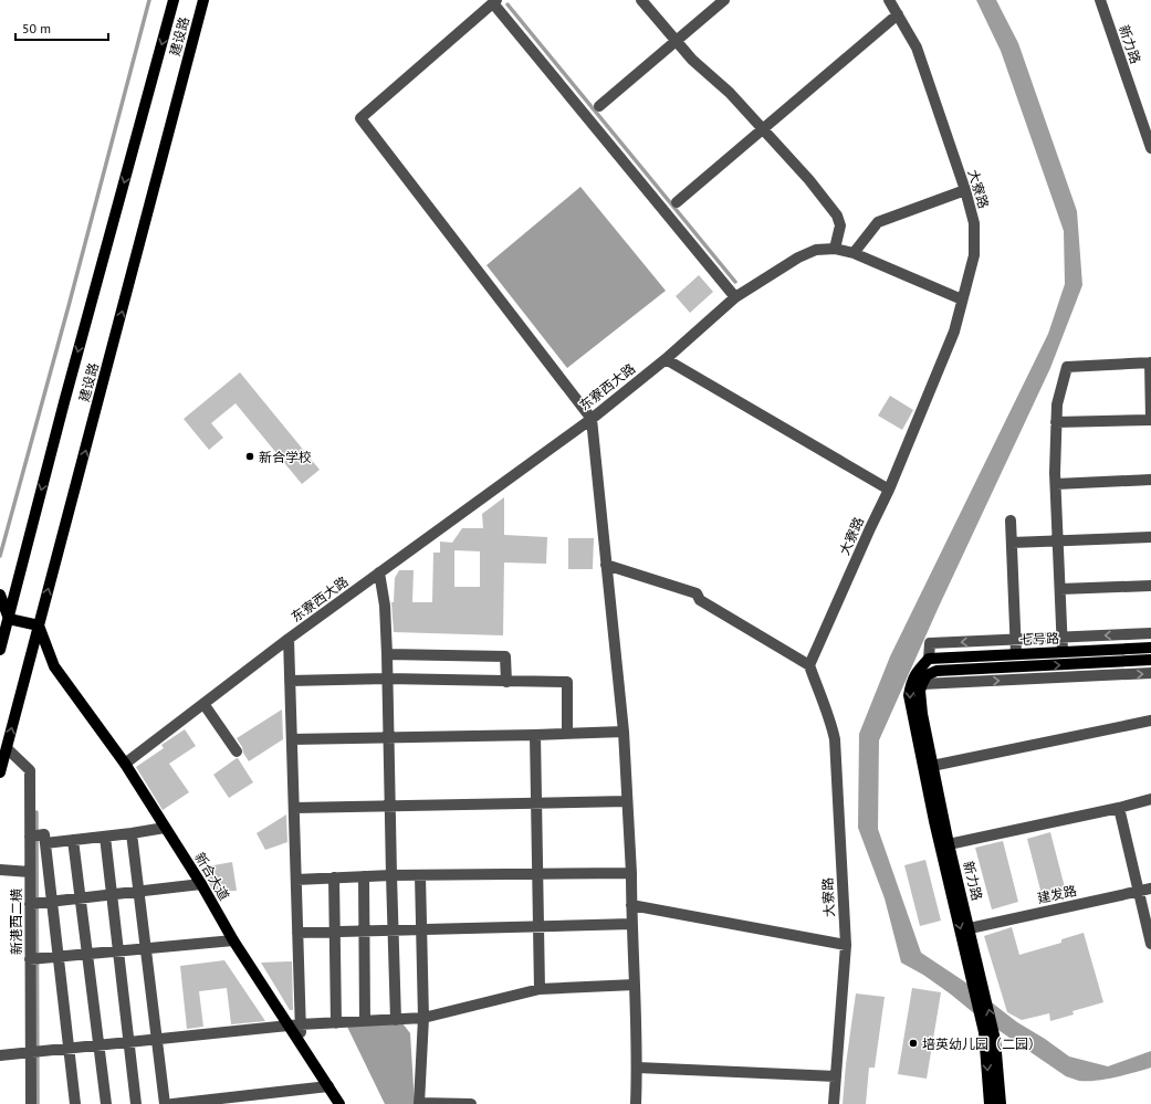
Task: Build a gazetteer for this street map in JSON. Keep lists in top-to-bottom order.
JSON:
{
  "streets": {
    "main road": [
      "建设路",
      "新力路",
      "七号路",
      "新合大道"
    ],
    "street": [
      "大寮路",
      "东寮西大路",
      "建发路",
      "新港西二横"
    ]
  },
  "crossings": [
    ["建设路", "新合大道"],
    ["建设路", "新港西二横"],
    ["新力路", "七号路"],
    ["新力路", "建发路"],
    ["大寮路", "东寮西大路"],
    ["东寮西大路", "新合大道"]
  ],
  "places": ["新合学校", "培英幼儿园（二园）"],
  "scale_bar": "50 m"
}
